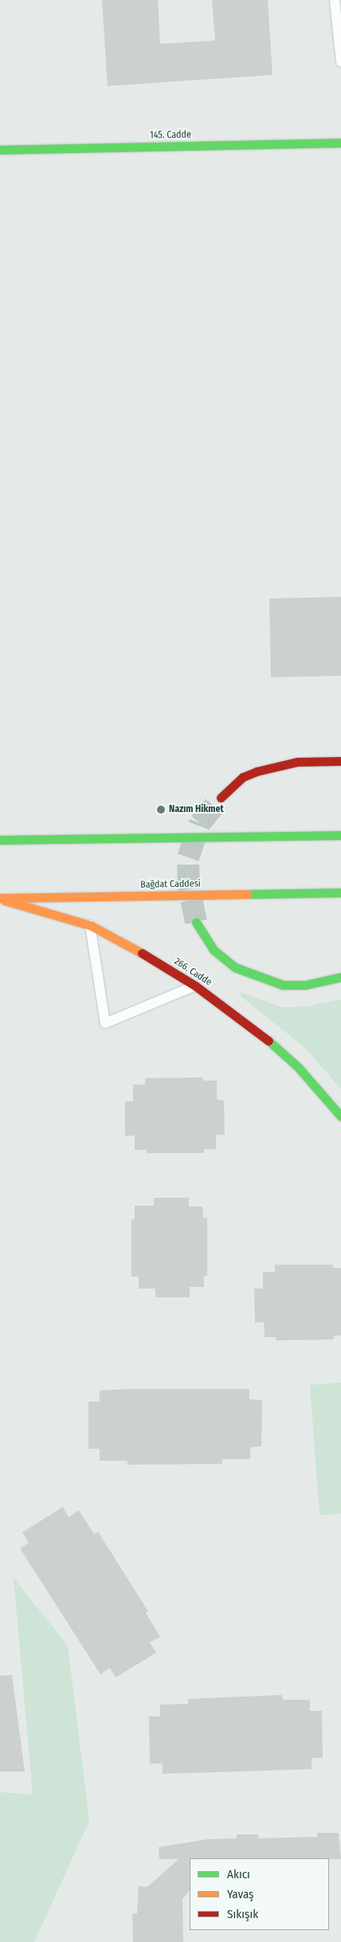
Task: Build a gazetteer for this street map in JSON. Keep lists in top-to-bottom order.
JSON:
{
  "streets": {
    "main road": ["145. Cadde", "Bağdat Caddesi", "266. Cadde"]
  },
  "crossings": [
    ["Bağdat Caddesi", "266. Cadde"]
  ],
  "places": ["Nazım Hikmet"],
  "legend": ["Akıcı", "Yavaş", "Sıkışık"]
}
